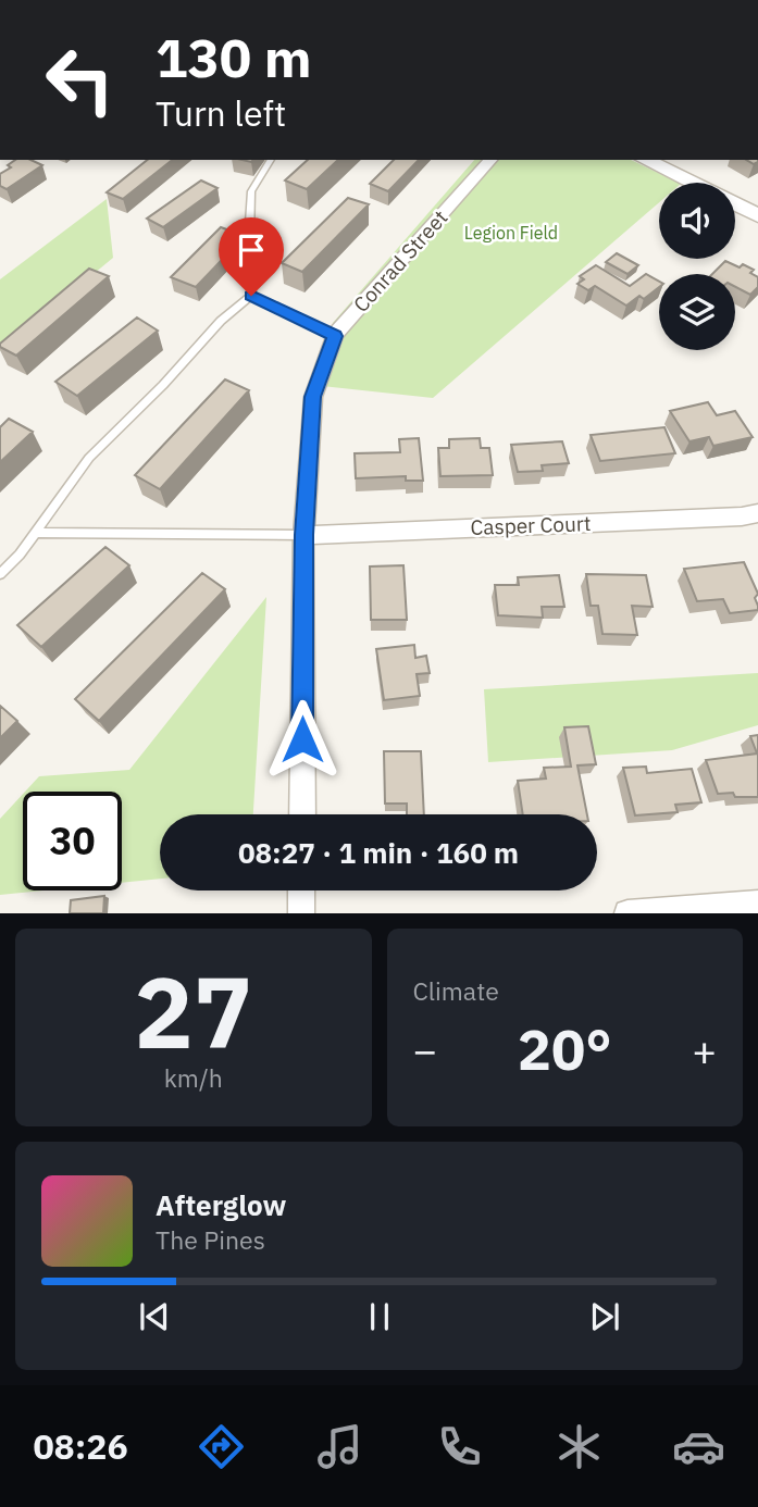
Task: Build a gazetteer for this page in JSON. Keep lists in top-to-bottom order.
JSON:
{
  "streets": {
    "street": ["Conrad Street", "Casper Court"]
  },
  "crossings": [
    ["Conrad Street", "Casper Court"]
  ],
  "parks": ["Legion Field"],
  "page": {
    "turn": ["130 m", "Turn left"],
    "limit": "30",
    "trip": "08:27 · 1 min · 160 m",
    "tile": [
      ["27", "km/h"],
      "Climate"
    ],
    "heat": ["−", "20°", "+"],
    "song": ["Afterglow", "The Pines"],
    "tabs": "08:26"
  }
}
